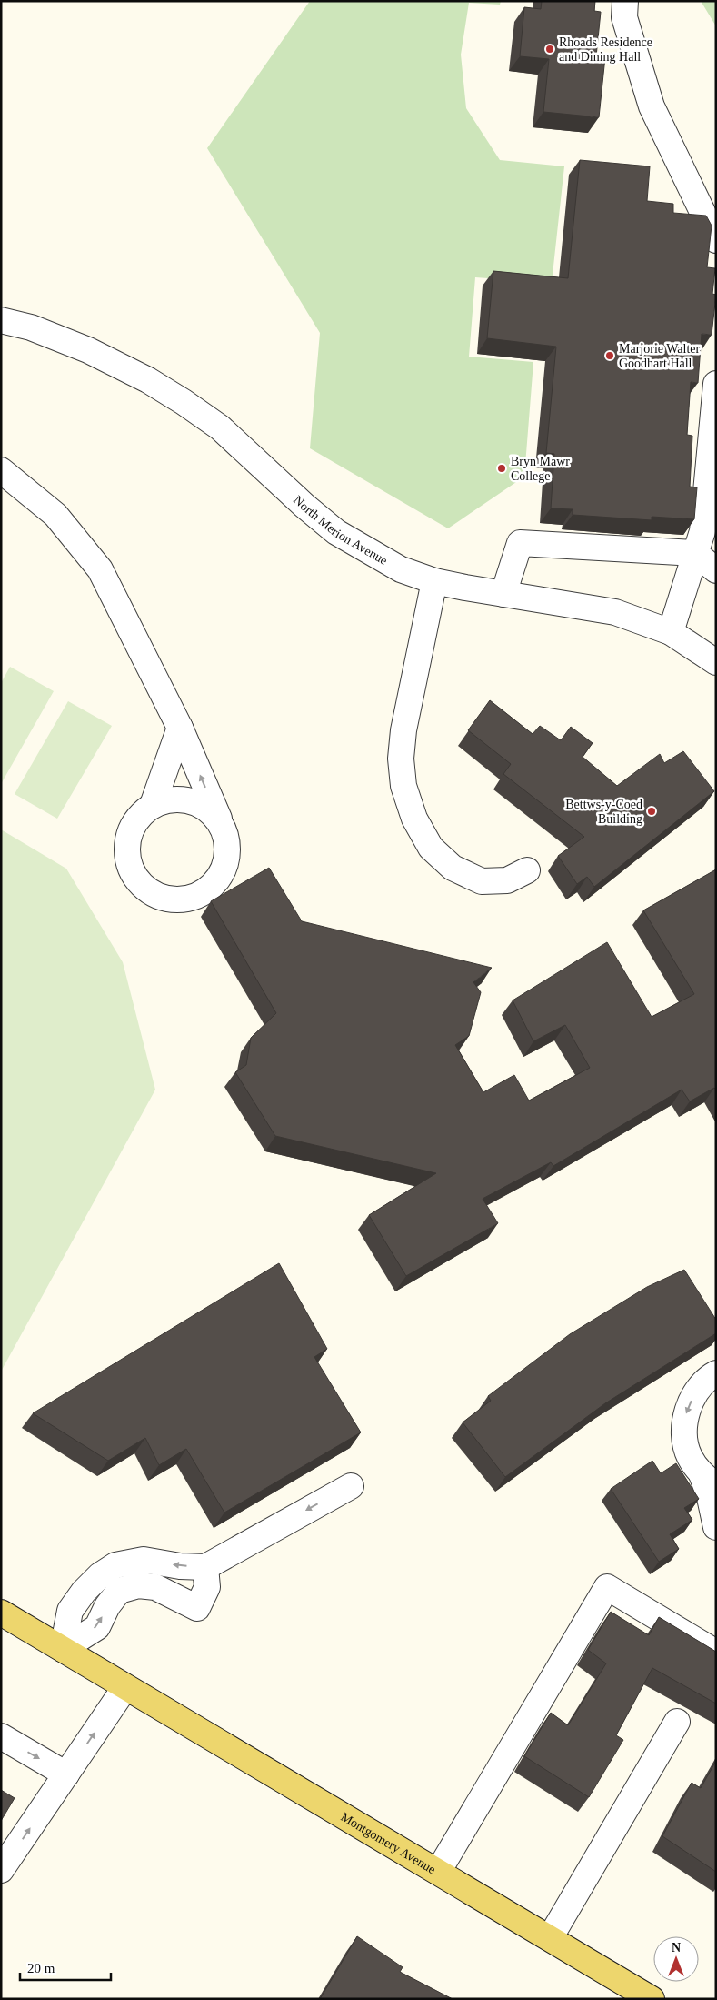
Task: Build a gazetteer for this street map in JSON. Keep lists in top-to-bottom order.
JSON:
{
  "streets": {
    "main road": ["Montgomery Avenue"],
    "street": ["North Merion Avenue"]
  },
  "places": [
    "Rhoads Residence and Dining Hall",
    "Marjorie Walter Goodhart Hall",
    "Bryn Mawr College",
    "Bettws-y-Coed Building"
  ],
  "scale_bar": "20 m",
  "north": "top"
}
